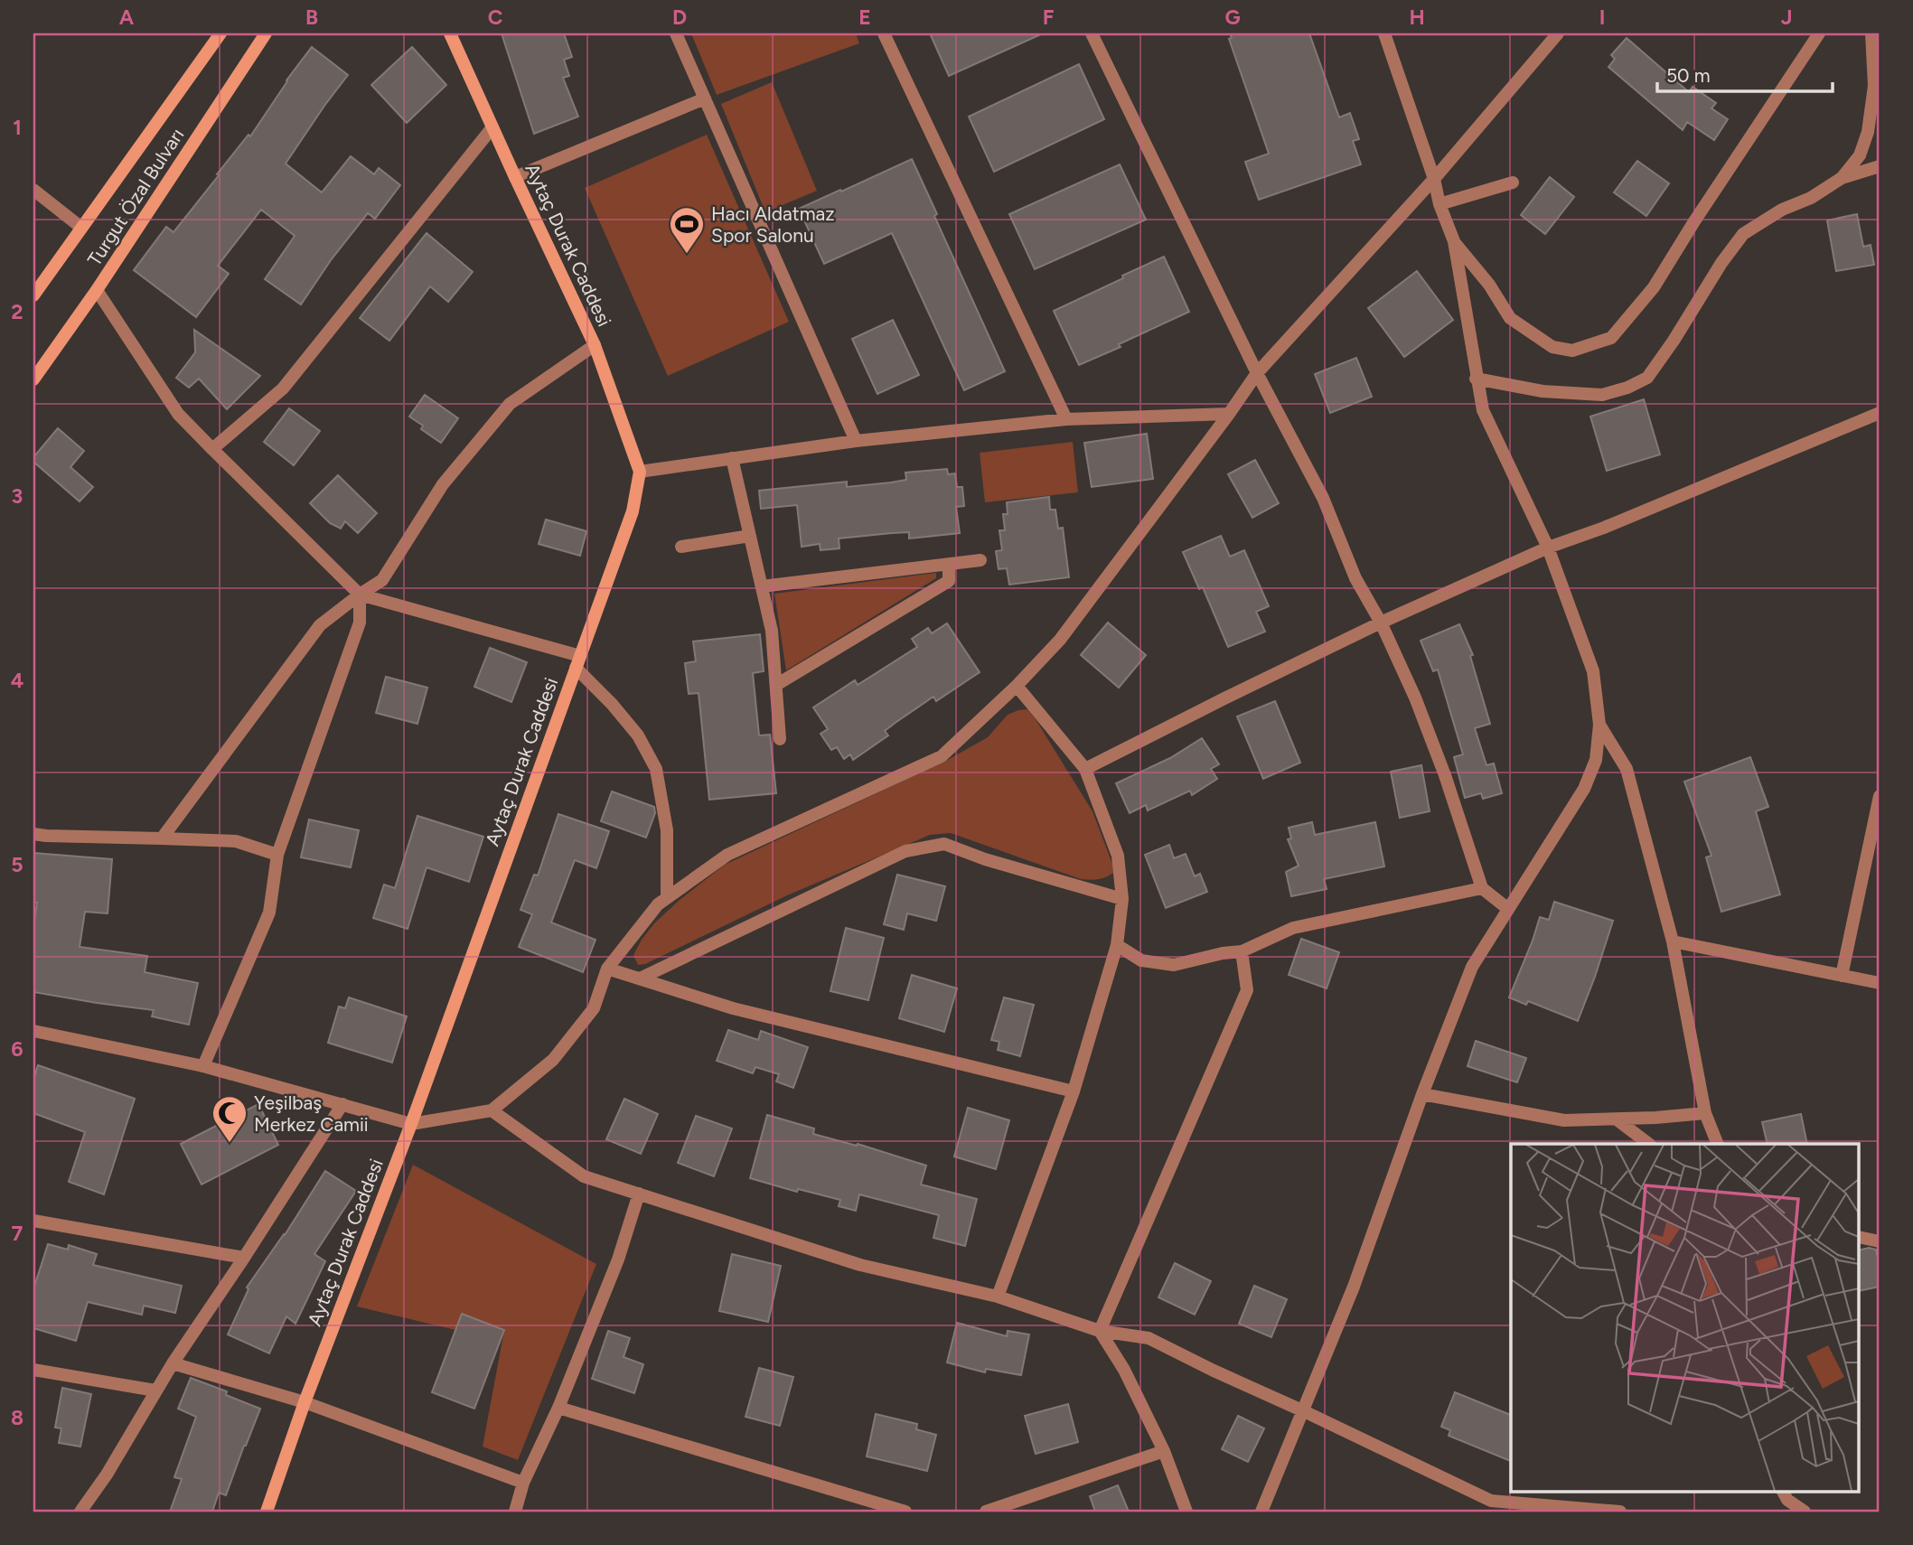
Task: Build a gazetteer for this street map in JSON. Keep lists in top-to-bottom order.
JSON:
{
  "streets": {
    "main road": ["Turgut Özal Bulvarı", "Aytaç Durak Caddesi"]
  },
  "places": {
    "sports": ["Hacı Aldatmaz Spor Salonu"],
    "mosque": ["Yeşilbaş Merkez Camii"]
  },
  "scale_bar": "50 m",
  "grid": {
    "columns": [
      "A",
      "B",
      "C",
      "D",
      "E",
      "F",
      "G",
      "H",
      "I",
      "J"
    ],
    "rows": [
      "1",
      "2",
      "3",
      "4",
      "5",
      "6",
      "7",
      "8"
    ]
  }
}
